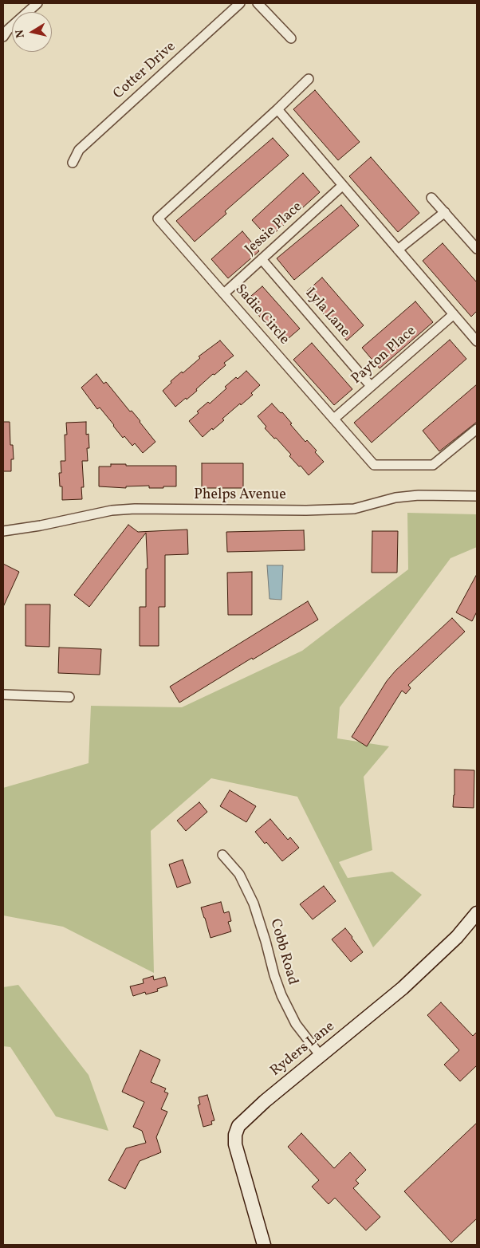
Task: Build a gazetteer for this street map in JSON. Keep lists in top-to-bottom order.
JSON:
{
  "streets": {
    "main road": ["Ryders Lane"],
    "street": [
      "Cotter Drive",
      "Jessie Place",
      "Lyla Lane",
      "Sadie Circle",
      "Payton Place",
      "Phelps Avenue",
      "Cobb Road"
    ]
  },
  "crossings": [
    ["Jessie Place", "Lyla Lane"],
    ["Jessie Place", "Sadie Circle"],
    ["Lyla Lane", "Payton Place"],
    ["Sadie Circle", "Payton Place"],
    ["Cobb Road", "Ryders Lane"]
  ],
  "north": "left"
}
